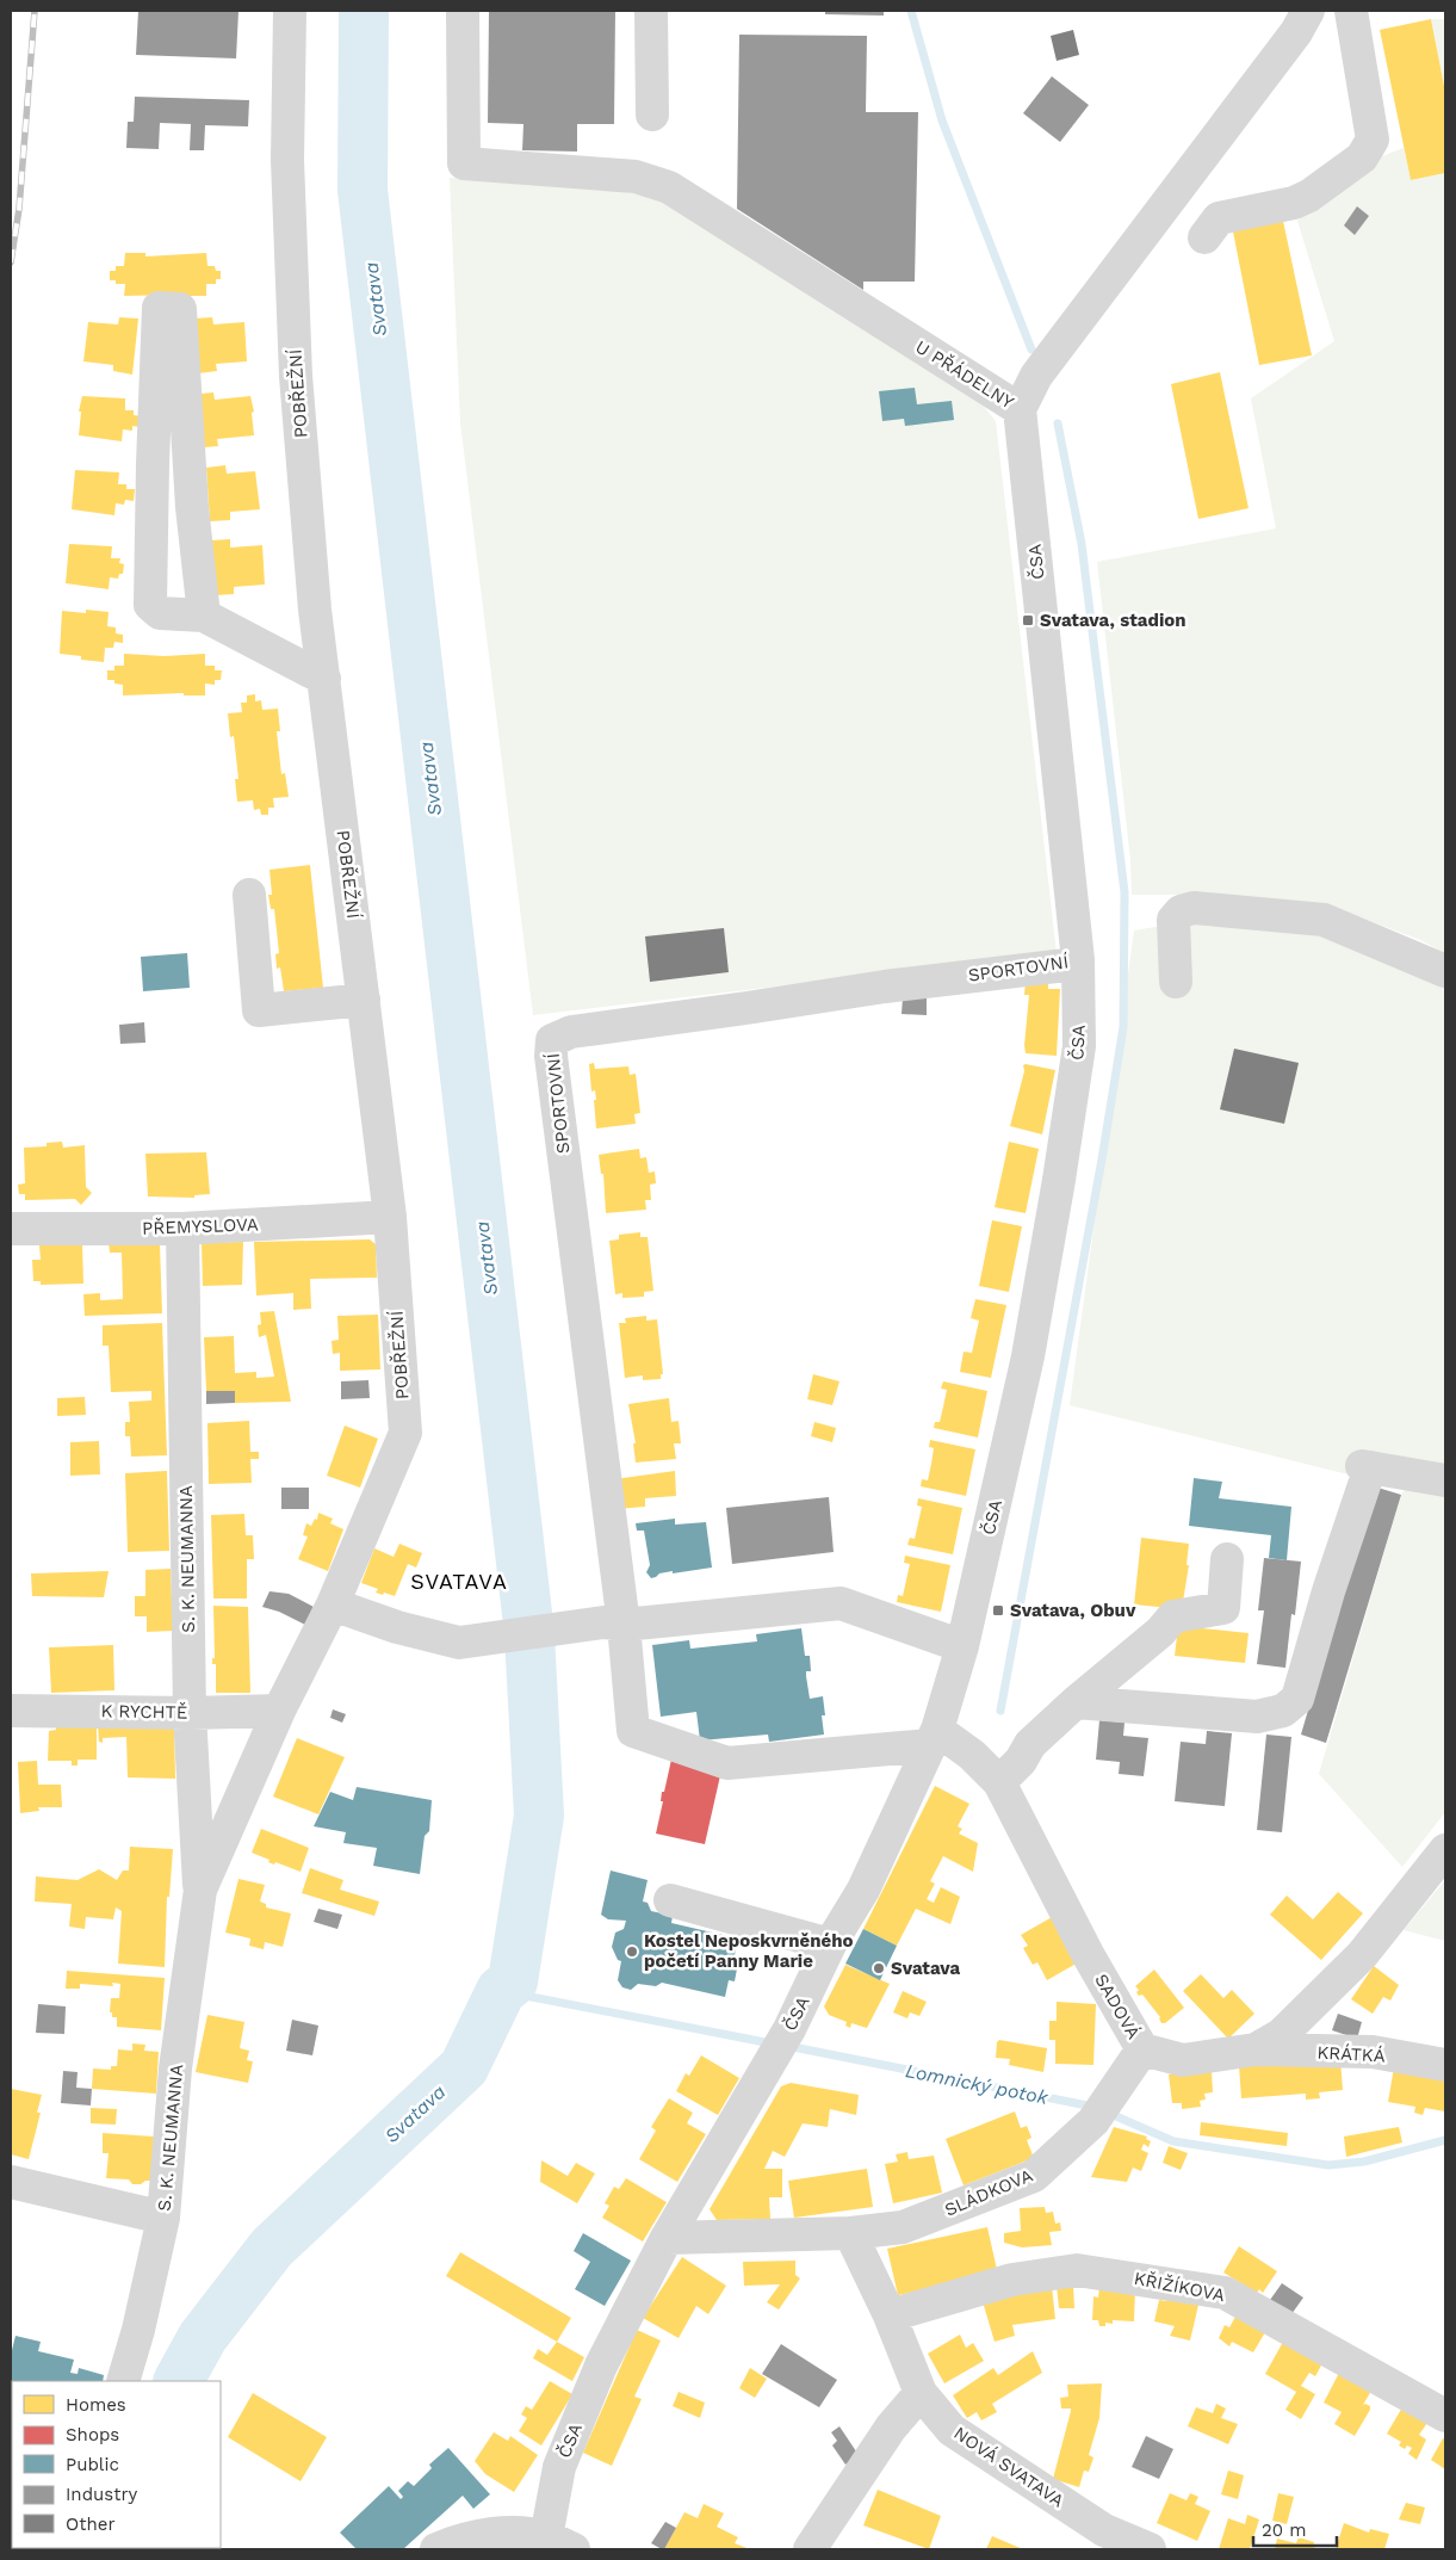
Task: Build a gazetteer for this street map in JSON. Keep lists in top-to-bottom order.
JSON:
{
  "streets": {
    "street": [
      "U PŘÁDELNY",
      "POBŘEŽNÍ",
      "ČSA",
      "SPORTOVNÍ",
      "PŘEMYSLOVA",
      "S. K. NEUMANNA",
      "K RYCHTĚ",
      "SADOVÁ",
      "KRÁTKÁ",
      "SLÁDKOVA",
      "KŘIŽÍKOVA",
      "NOVÁ SVATAVA"
    ]
  },
  "crossings": [
    ["U PŘÁDELNY", "ČSA"],
    ["POBŘEŽNÍ", "PŘEMYSLOVA"],
    ["POBŘEŽNÍ", "S. K. NEUMANNA"],
    ["POBŘEŽNÍ", "K RYCHTĚ"],
    ["ČSA", "SPORTOVNÍ"],
    ["ČSA", "SADOVÁ"],
    ["ČSA", "SLÁDKOVA"],
    ["PŘEMYSLOVA", "S. K. NEUMANNA"],
    ["S. K. NEUMANNA", "K RYCHTĚ"],
    ["SADOVÁ", "KRÁTKÁ"],
    ["SADOVÁ", "SLÁDKOVA"],
    ["KŘIŽÍKOVA", "NOVÁ SVATAVA"]
  ],
  "districts": ["SVATAVA"],
  "water": ["Svatava", "Lomnický potok"],
  "places": {
    "transit": ["Svatava, stadion", "Svatava, Obuv"],
    "other": ["Kostel Neposkvrněného početí Panny Marie", "Svatava"]
  },
  "legend": [
    "Homes",
    "Shops",
    "Public",
    "Industry",
    "Other"
  ],
  "scale_bar": "20 m"
}
